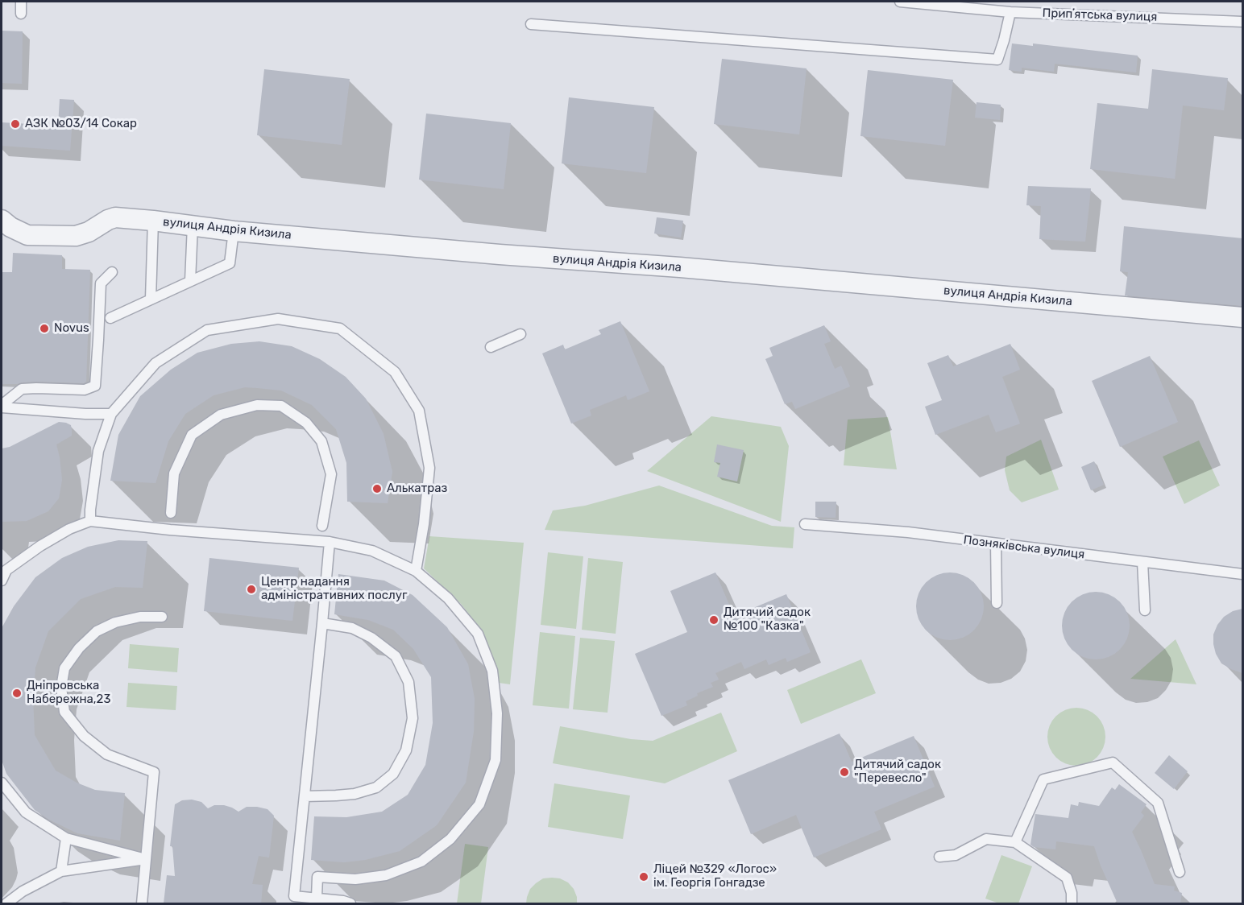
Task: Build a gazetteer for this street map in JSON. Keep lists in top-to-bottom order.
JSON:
{
  "streets": {
    "street": ["вулиця Андрія Кизила"],
    "lane": ["Припʼятська вулиця", "Позняківська вулиця"]
  },
  "places": [
    "АЗК №03/14 Сокар",
    "Novus",
    "Алькатраз",
    "Центр надання адміністративних послуг",
    "Дитячий садок №100 \"Казка\"",
    "Дніпровська Набережна,23",
    "Дитячий садок \"Перевесло\"",
    "Ліцей №329 «Логос» ім. Георгія Гонгадзе"
  ]
}
